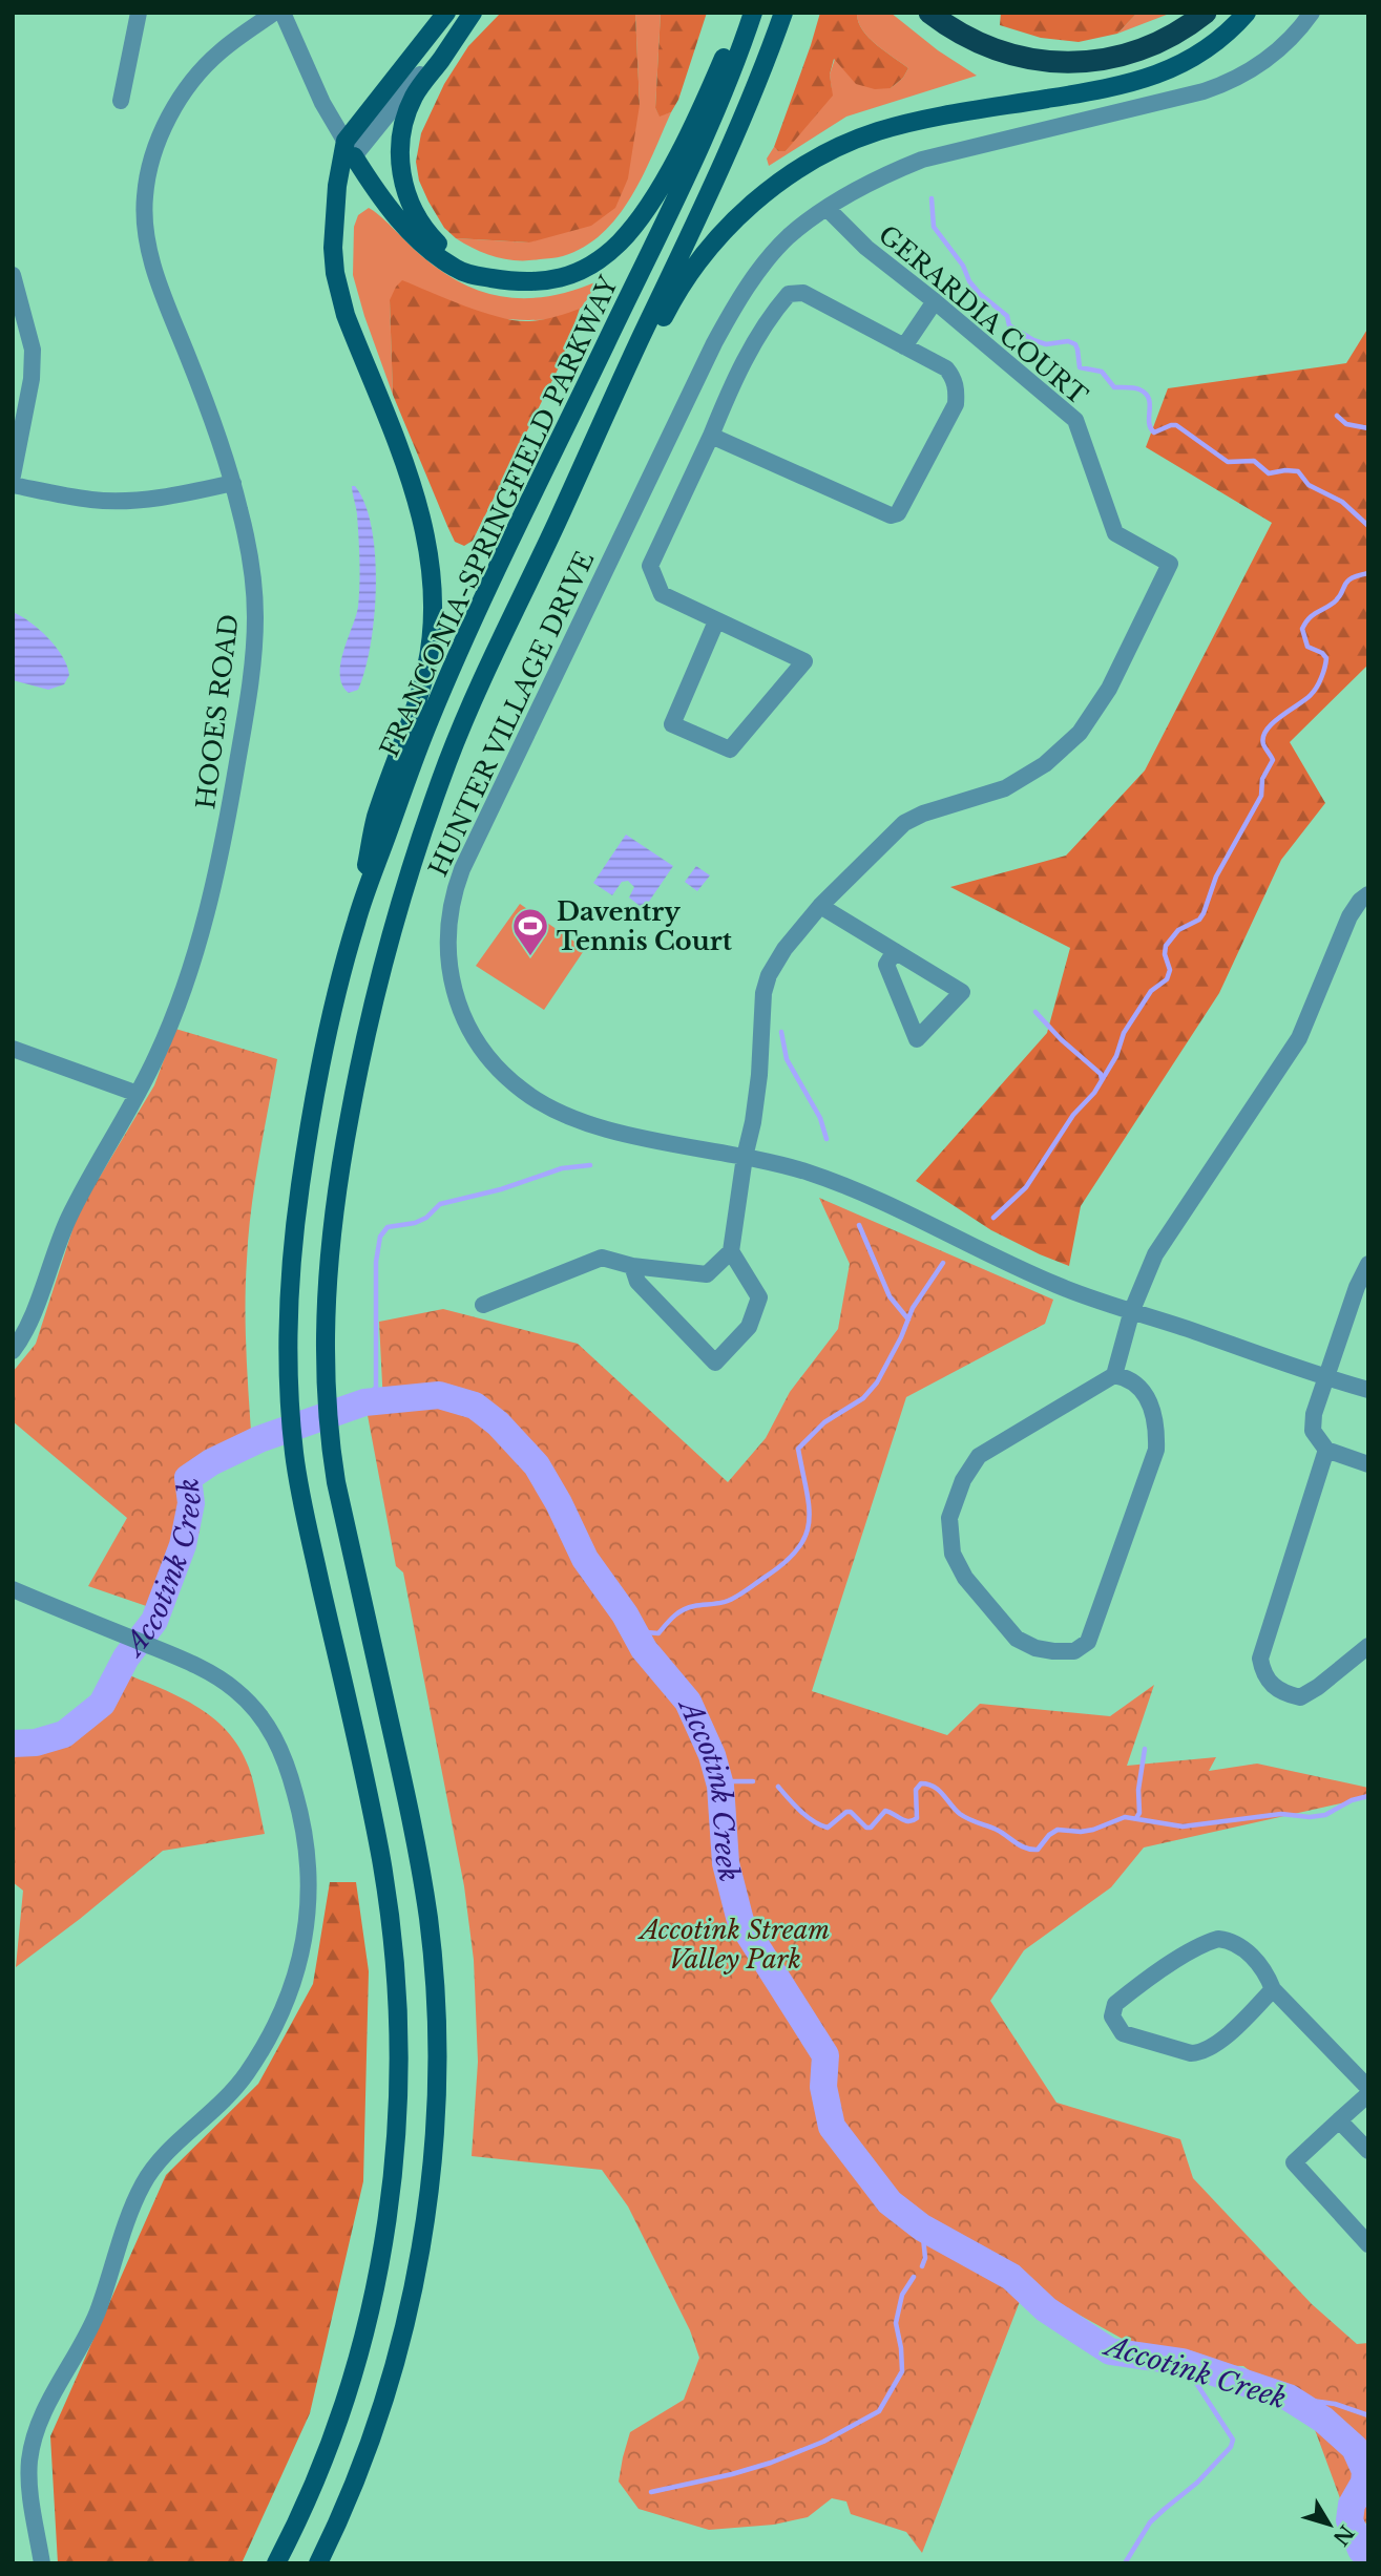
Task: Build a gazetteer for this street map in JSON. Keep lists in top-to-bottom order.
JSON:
{
  "streets": {
    "main road": ["FRANCONIA-SPRINGFIELD PARKWAY"],
    "street": ["GERARDIA COURT", "HOOES ROAD", "HUNTER VILLAGE DRIVE"]
  },
  "crossings": [
    ["GERARDIA COURT", "HUNTER VILLAGE DRIVE"]
  ],
  "water": ["Accotink Creek"],
  "parks": ["Accotink Stream Valley Park"],
  "places": {
    "sports": ["Daventry Tennis Court"]
  },
  "north": "bottom right"
}
